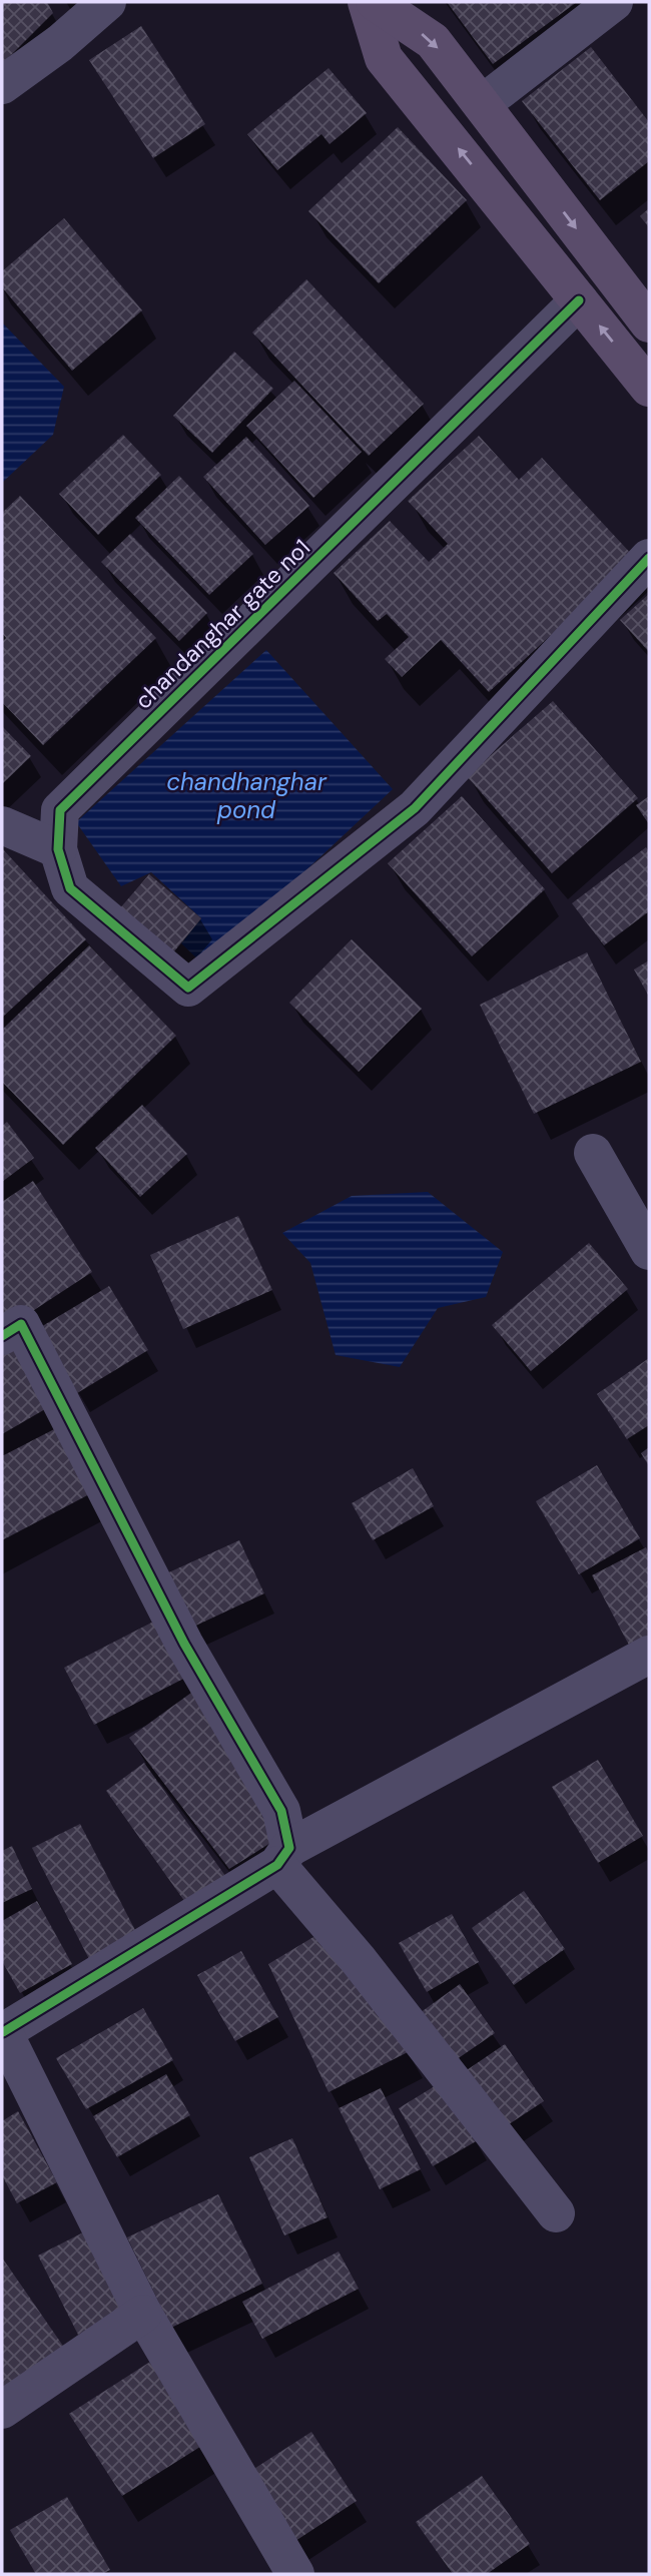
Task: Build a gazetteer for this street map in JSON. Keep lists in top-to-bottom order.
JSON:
{
  "streets": {
    "street": ["chandanghar gate no1"]
  },
  "water": ["chandhanghar pond"]
}
